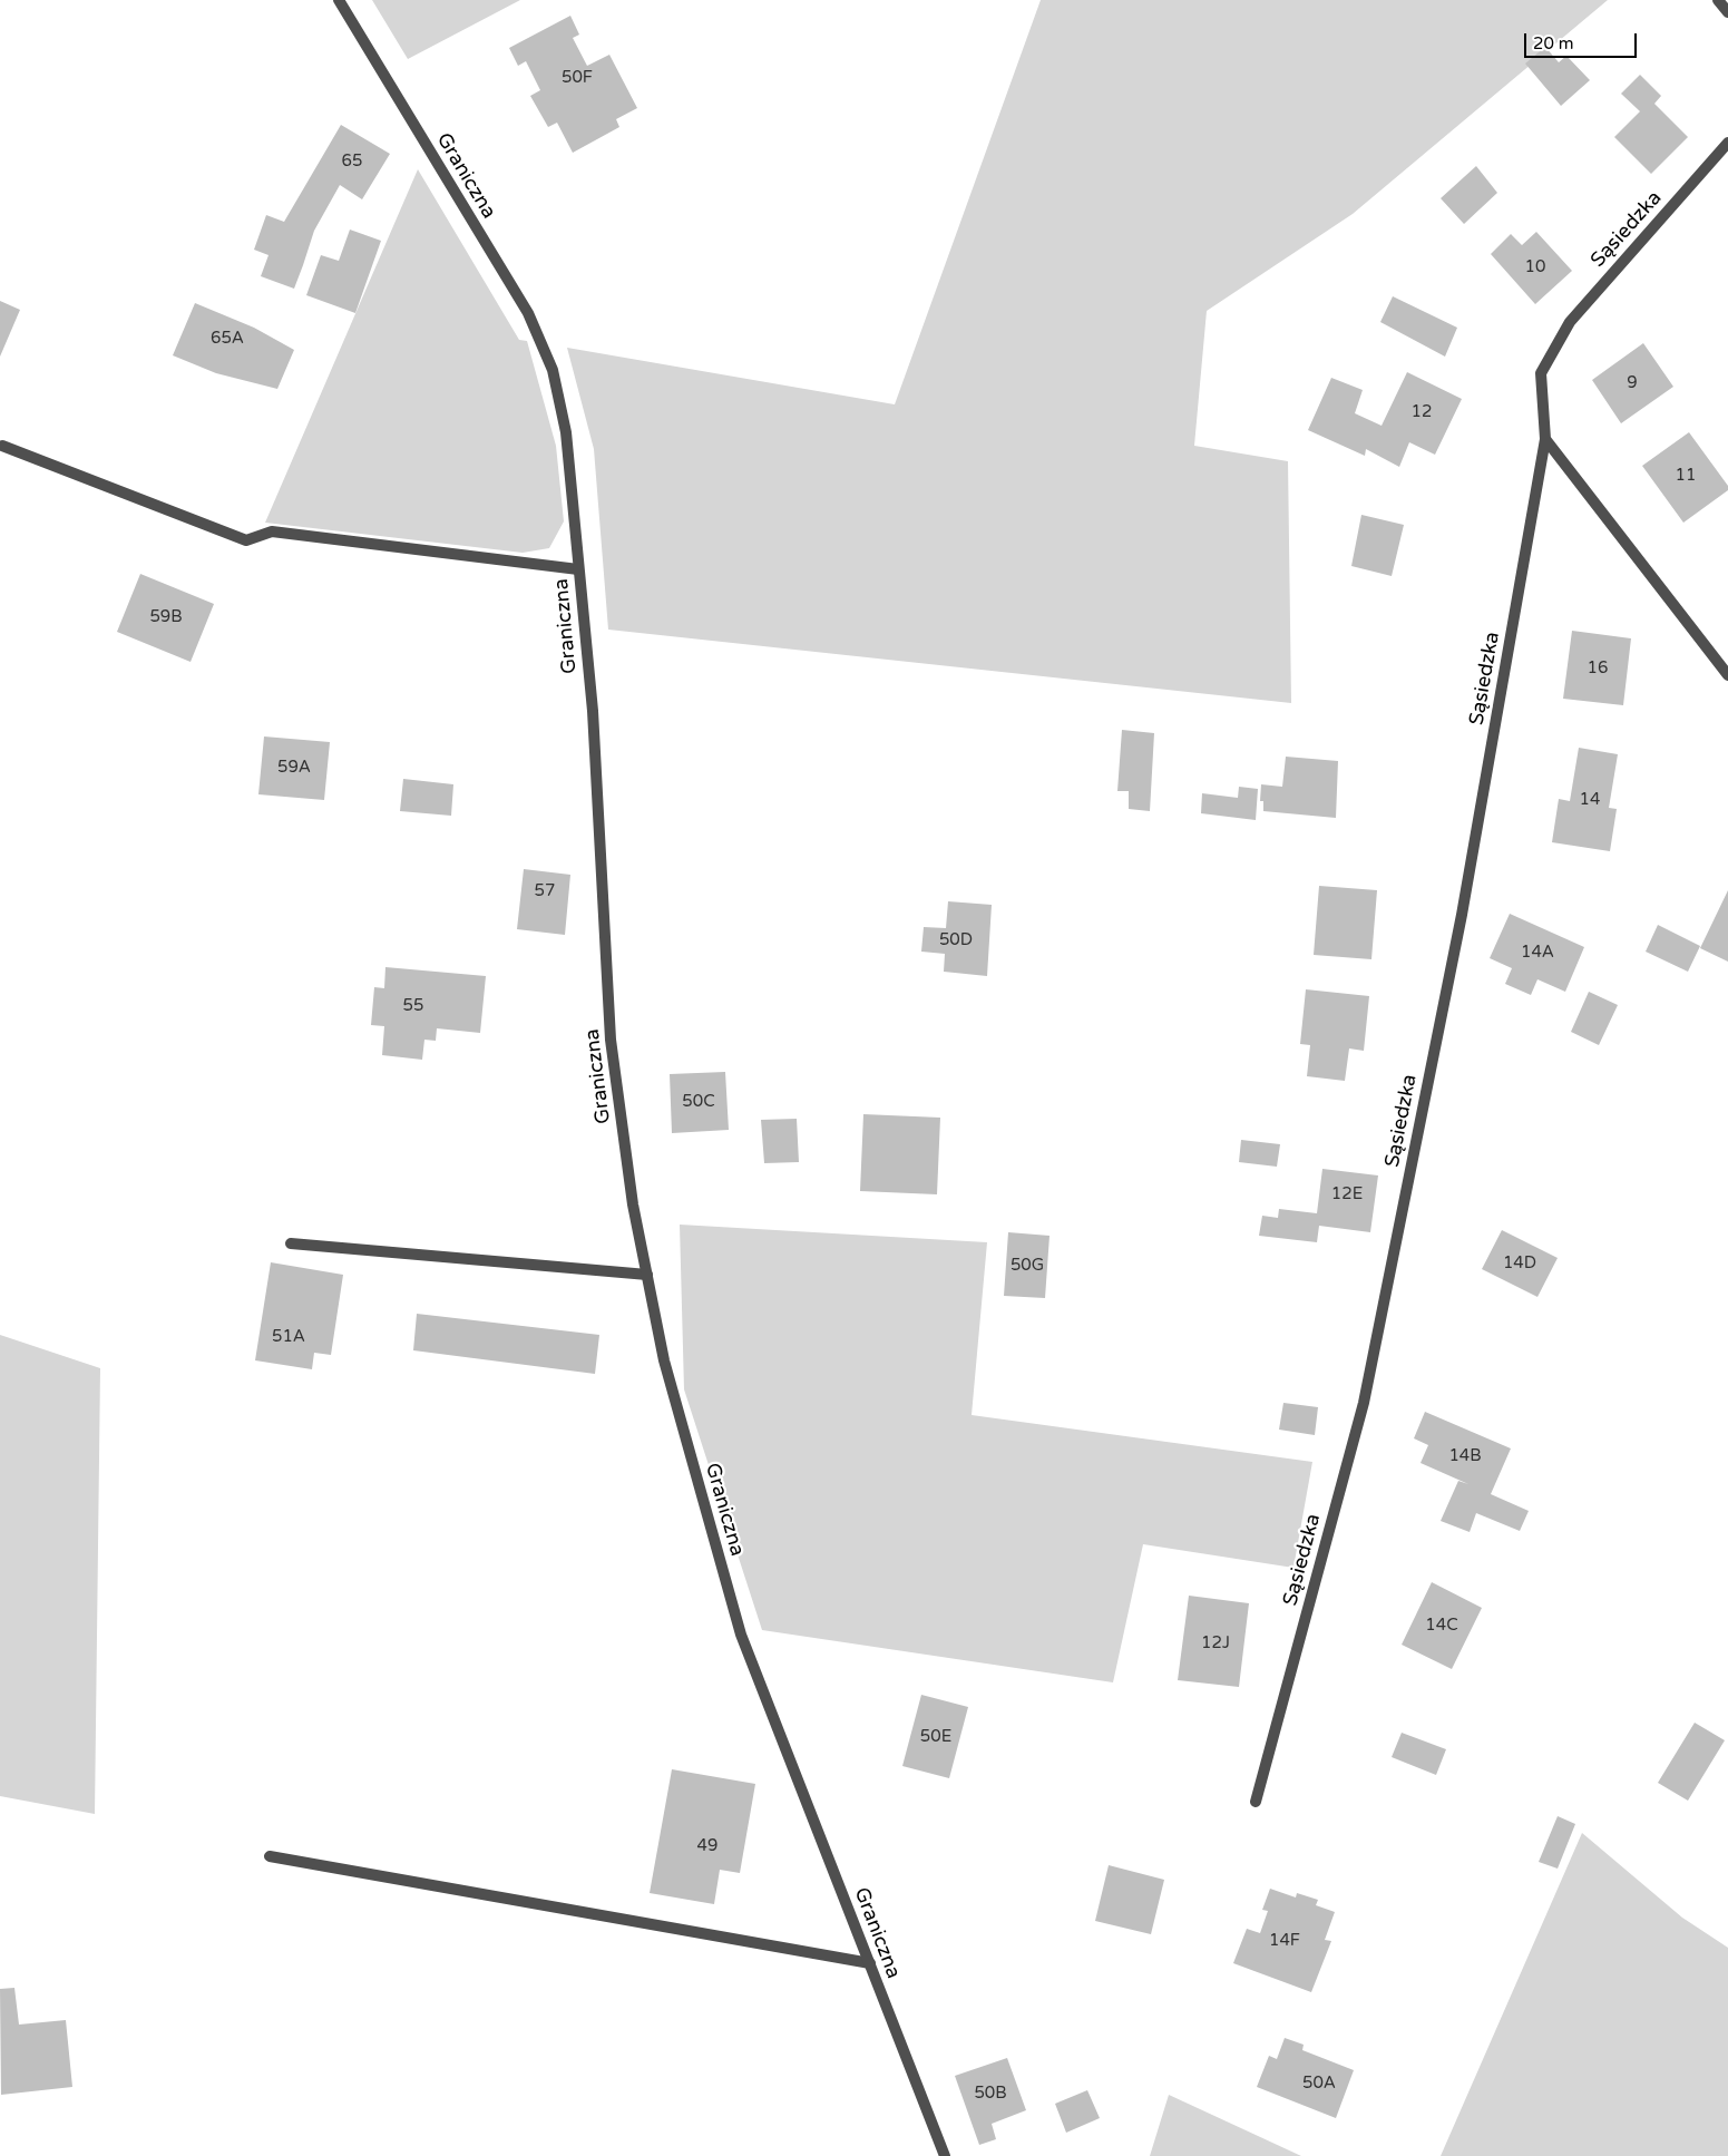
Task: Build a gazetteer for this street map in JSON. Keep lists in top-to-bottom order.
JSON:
{
  "streets": {
    "street": ["Graniczna", "Sąsiedzka"]
  },
  "house_numbers": [
    "50F",
    "65",
    "10",
    "65A",
    "9",
    "12",
    "11",
    "59B",
    "16",
    "59A",
    "14",
    "57",
    "50D",
    "14A",
    "55",
    "50C",
    "12E",
    "14D",
    "50G",
    "51A",
    "14B",
    "14C",
    "12J",
    "50E",
    "49",
    "14F",
    "50A",
    "50B"
  ],
  "scale_bar": "20 m"
}
